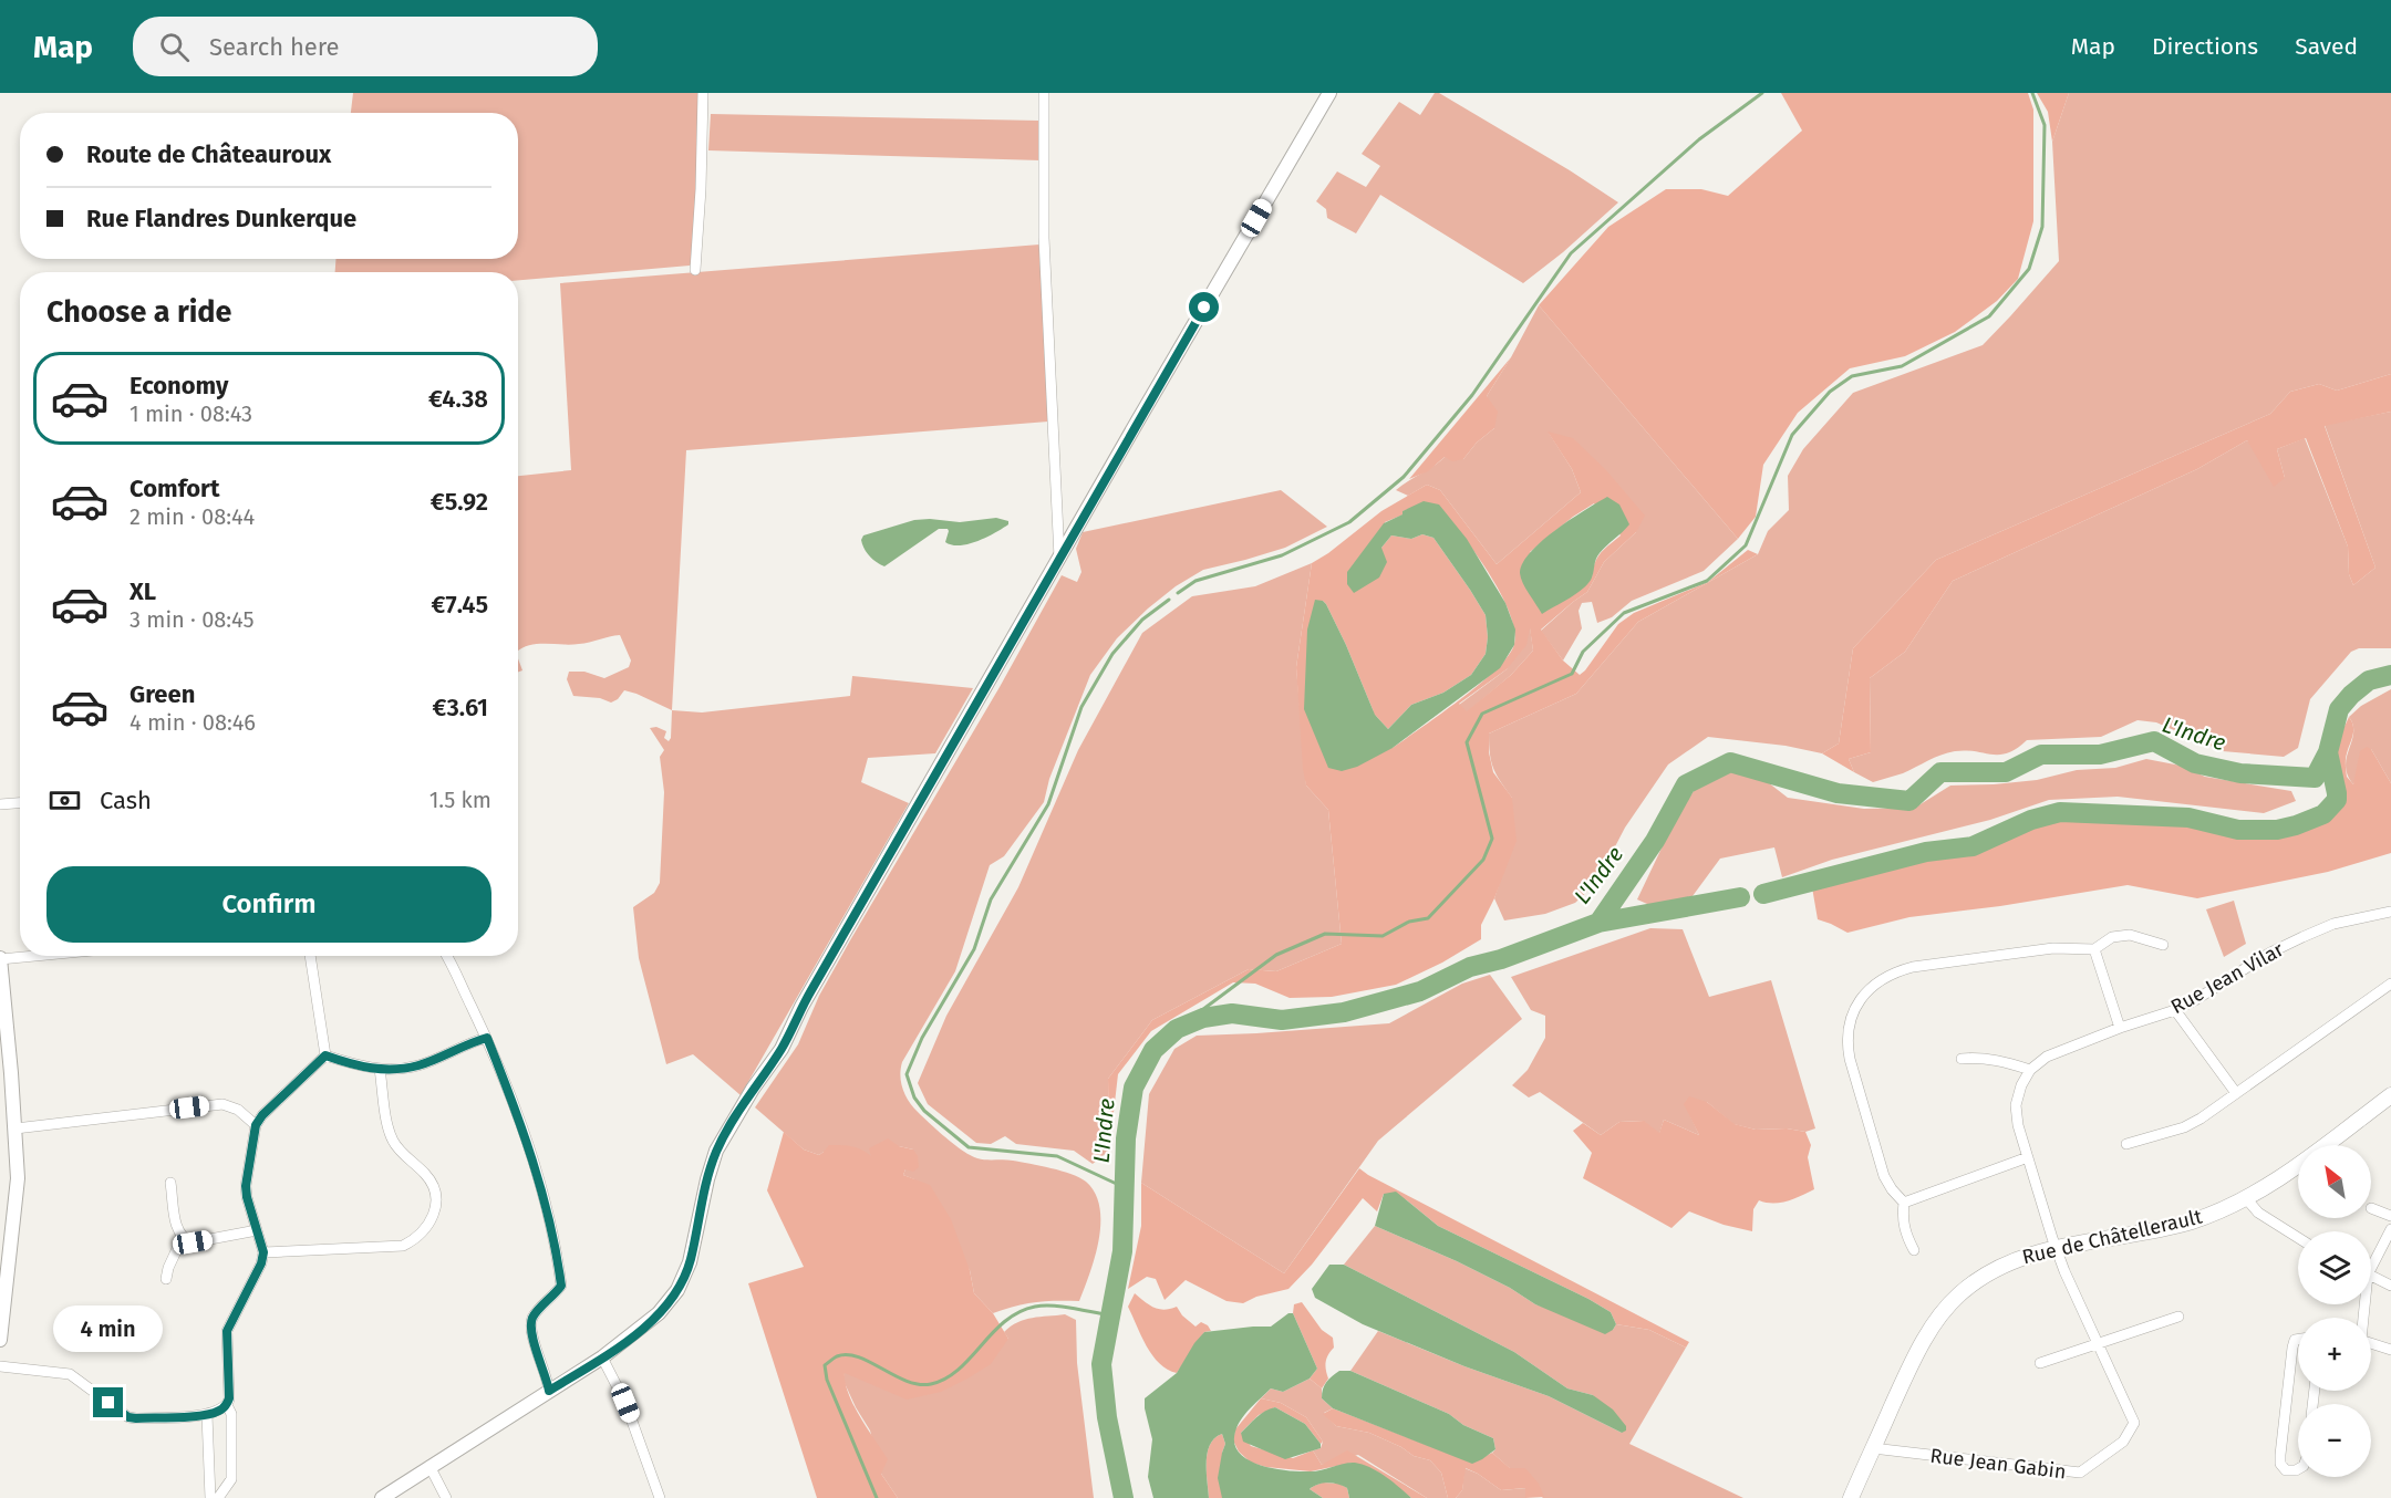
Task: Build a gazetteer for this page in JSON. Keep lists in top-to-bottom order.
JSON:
{
  "streets": {
    "main road": ["Rue de Châtellerault"],
    "street": ["Rue Jean Vilar", "Rue Jean Gabin"]
  },
  "crossings": [
    ["Rue de Châtellerault", "Rue Jean Gabin"]
  ],
  "water": ["L'Indre"],
  "north": "top left",
  "page": {
    "header": "Map",
    "search": "Search here",
    "nav": ["Map", "Directions", "Saved"],
    "banner": ["Route de Châteauroux", "Rue Flandres Dunkerque"],
    "heading": "Choose a ride",
    "list": [
      {
        "name": "Economy",
        "note": "1 min · 08:43",
        "value": "€4.38"
      },
      {
        "name": "Comfort",
        "note": "2 min · 08:44",
        "value": "€5.92"
      },
      {
        "name": "XL",
        "note": "3 min · 08:45",
        "value": "€7.45"
      },
      {
        "name": "Green",
        "note": "4 min · 08:46",
        "value": "€3.61"
      }
    ],
    "pay": ["Cash", "1.5 km"],
    "buttons": "Confirm",
    "map_buttons": ["+", "−"],
    "bubble": "4 min"
  }
}
